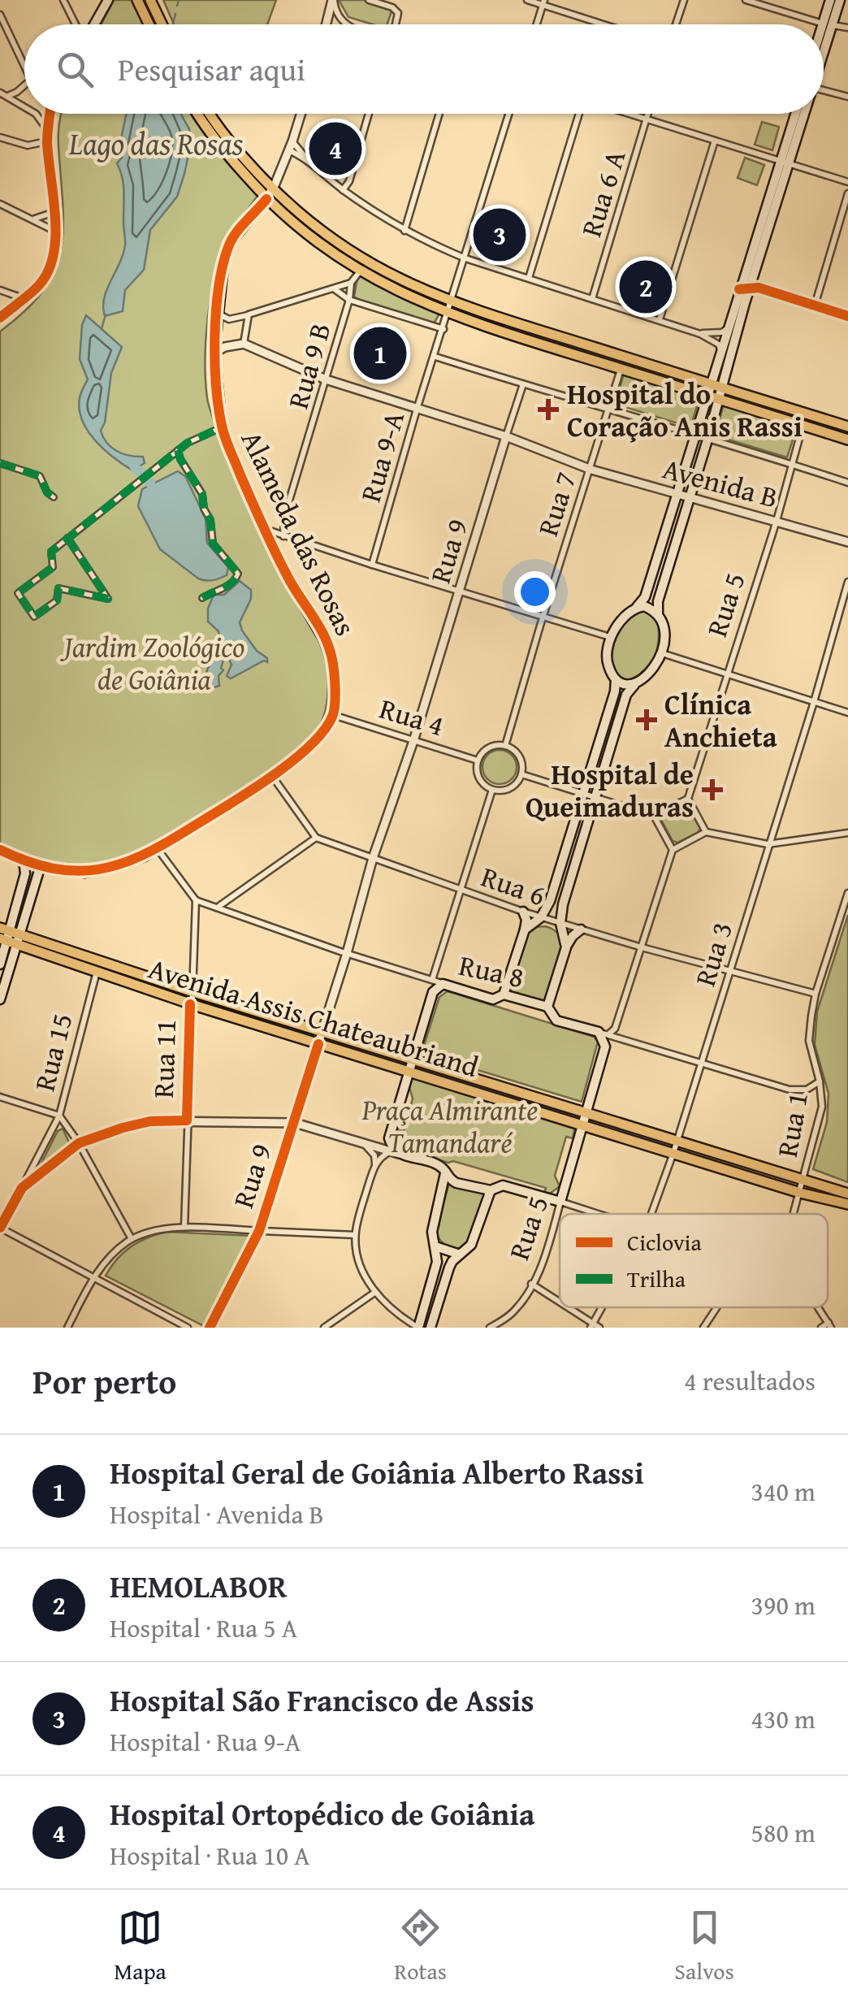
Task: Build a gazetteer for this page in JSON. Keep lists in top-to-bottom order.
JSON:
{
  "streets": {
    "main road": [
      "Alameda das Rosas",
      "Rua 5",
      "Rua 8",
      "Avenida Assis Chateaubriand"
    ],
    "street": [
      "Rua 6 A",
      "Rua 9 B",
      "Rua 9-A",
      "Avenida B",
      "Rua 7",
      "Rua 9",
      "Rua 4",
      "Rua 6",
      "Rua 3",
      "Rua 15",
      "Rua 11",
      "Rua 1"
    ]
  },
  "crossings": [
    ["Rua 9 B", "Avenida B"],
    ["Rua 9-A", "Avenida B"],
    ["Avenida B", "Rua 7"],
    ["Avenida B", "Rua 9"],
    ["Avenida B", "Rua 5"],
    ["Rua 7", "Rua 4"],
    ["Alameda das Rosas", "Rua 4"],
    ["Rua 9", "Rua 4"],
    ["Rua 9", "Rua 6"],
    ["Rua 9", "Rua 8"],
    ["Rua 9", "Avenida Assis Chateaubriand"],
    ["Rua 5", "Rua 6"],
    ["Rua 5", "Rua 8"],
    ["Rua 5", "Avenida Assis Chateaubriand"],
    ["Rua 6", "Rua 3"],
    ["Rua 6", "Rua 1"],
    ["Rua 3", "Rua 8"],
    ["Rua 3", "Avenida Assis Chateaubriand"],
    ["Rua 8", "Rua 11"],
    ["Rua 8", "Rua 1"],
    ["Avenida Assis Chateaubriand", "Rua 15"],
    ["Avenida Assis Chateaubriand", "Rua 11"],
    ["Avenida Assis Chateaubriand", "Rua 1"]
  ],
  "water": ["Lago das Rosas"],
  "parks": ["Jardim Zoológico de Goiânia", "Praça Almirante Tamandaré"],
  "places": {
    "health": ["Hospital do Coração Anis Rassi", "Clínica Anchieta", "Hospital de Queimaduras"]
  },
  "legend": ["Ciclovia", "Trilha"],
  "page": {
    "search": "Pesquisar aqui",
    "pins": [
      "4",
      "3",
      "2",
      "1"
    ],
    "heading": ["Por perto", "4 resultados"],
    "list": [
      {
        "mark": "1",
        "name": "Hospital Geral de Goiânia Alberto Rassi",
        "note": "Hospital · Avenida B",
        "value": "340 m"
      },
      {
        "mark": "2",
        "name": "HEMOLABOR",
        "note": "Hospital · Rua 5 A",
        "value": "390 m"
      },
      {
        "mark": "3",
        "name": "Hospital São Francisco de Assis",
        "note": "Hospital · Rua 9-A",
        "value": "430 m"
      },
      {
        "mark": "4",
        "name": "Hospital Ortopédico de Goiânia",
        "note": "Hospital · Rua 10 A",
        "value": "580 m"
      }
    ],
    "nav": ["Mapa", "Rotas", "Salvos"]
  }
}
